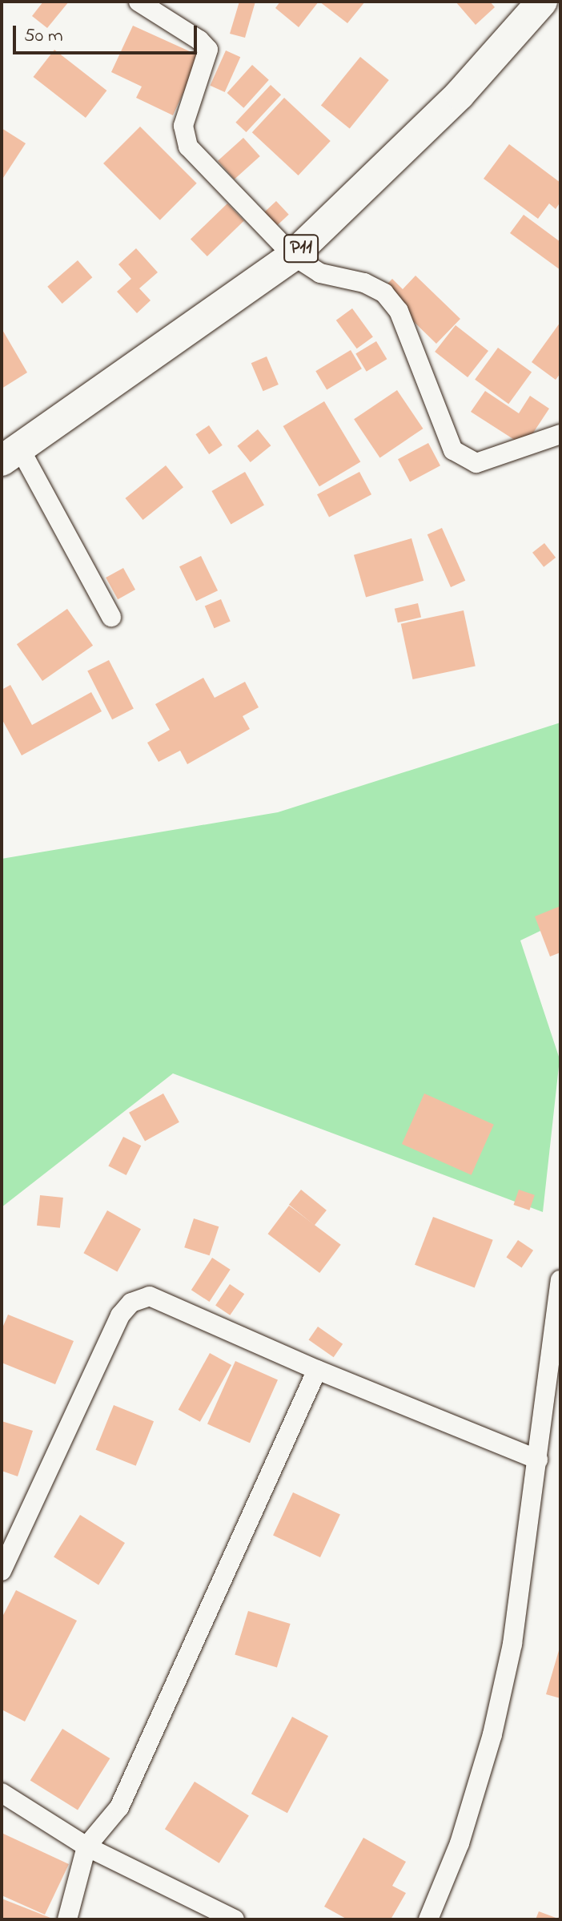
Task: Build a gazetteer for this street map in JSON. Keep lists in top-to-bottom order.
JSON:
{
  "streets": {
    "main road": ["P11"]
  },
  "scale_bar": "50 m"
}
